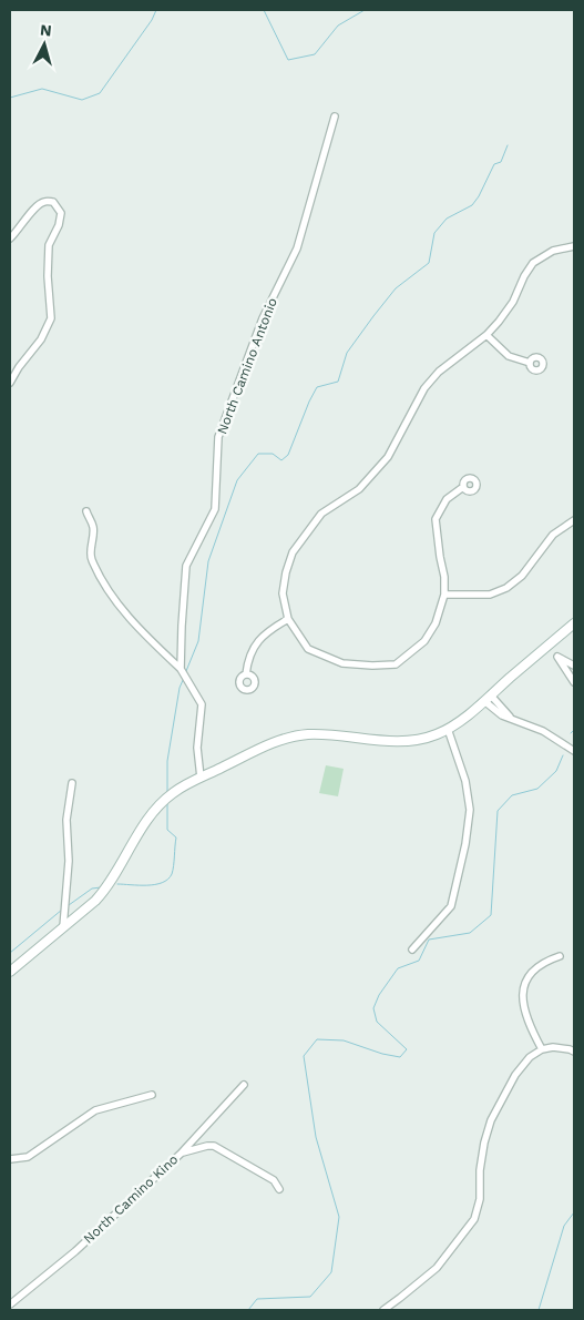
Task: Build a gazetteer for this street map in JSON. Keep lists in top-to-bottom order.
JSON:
{
  "streets": {
    "street": ["North Camino Antonio", "North Camino Kino"]
  },
  "north": "top"
}
